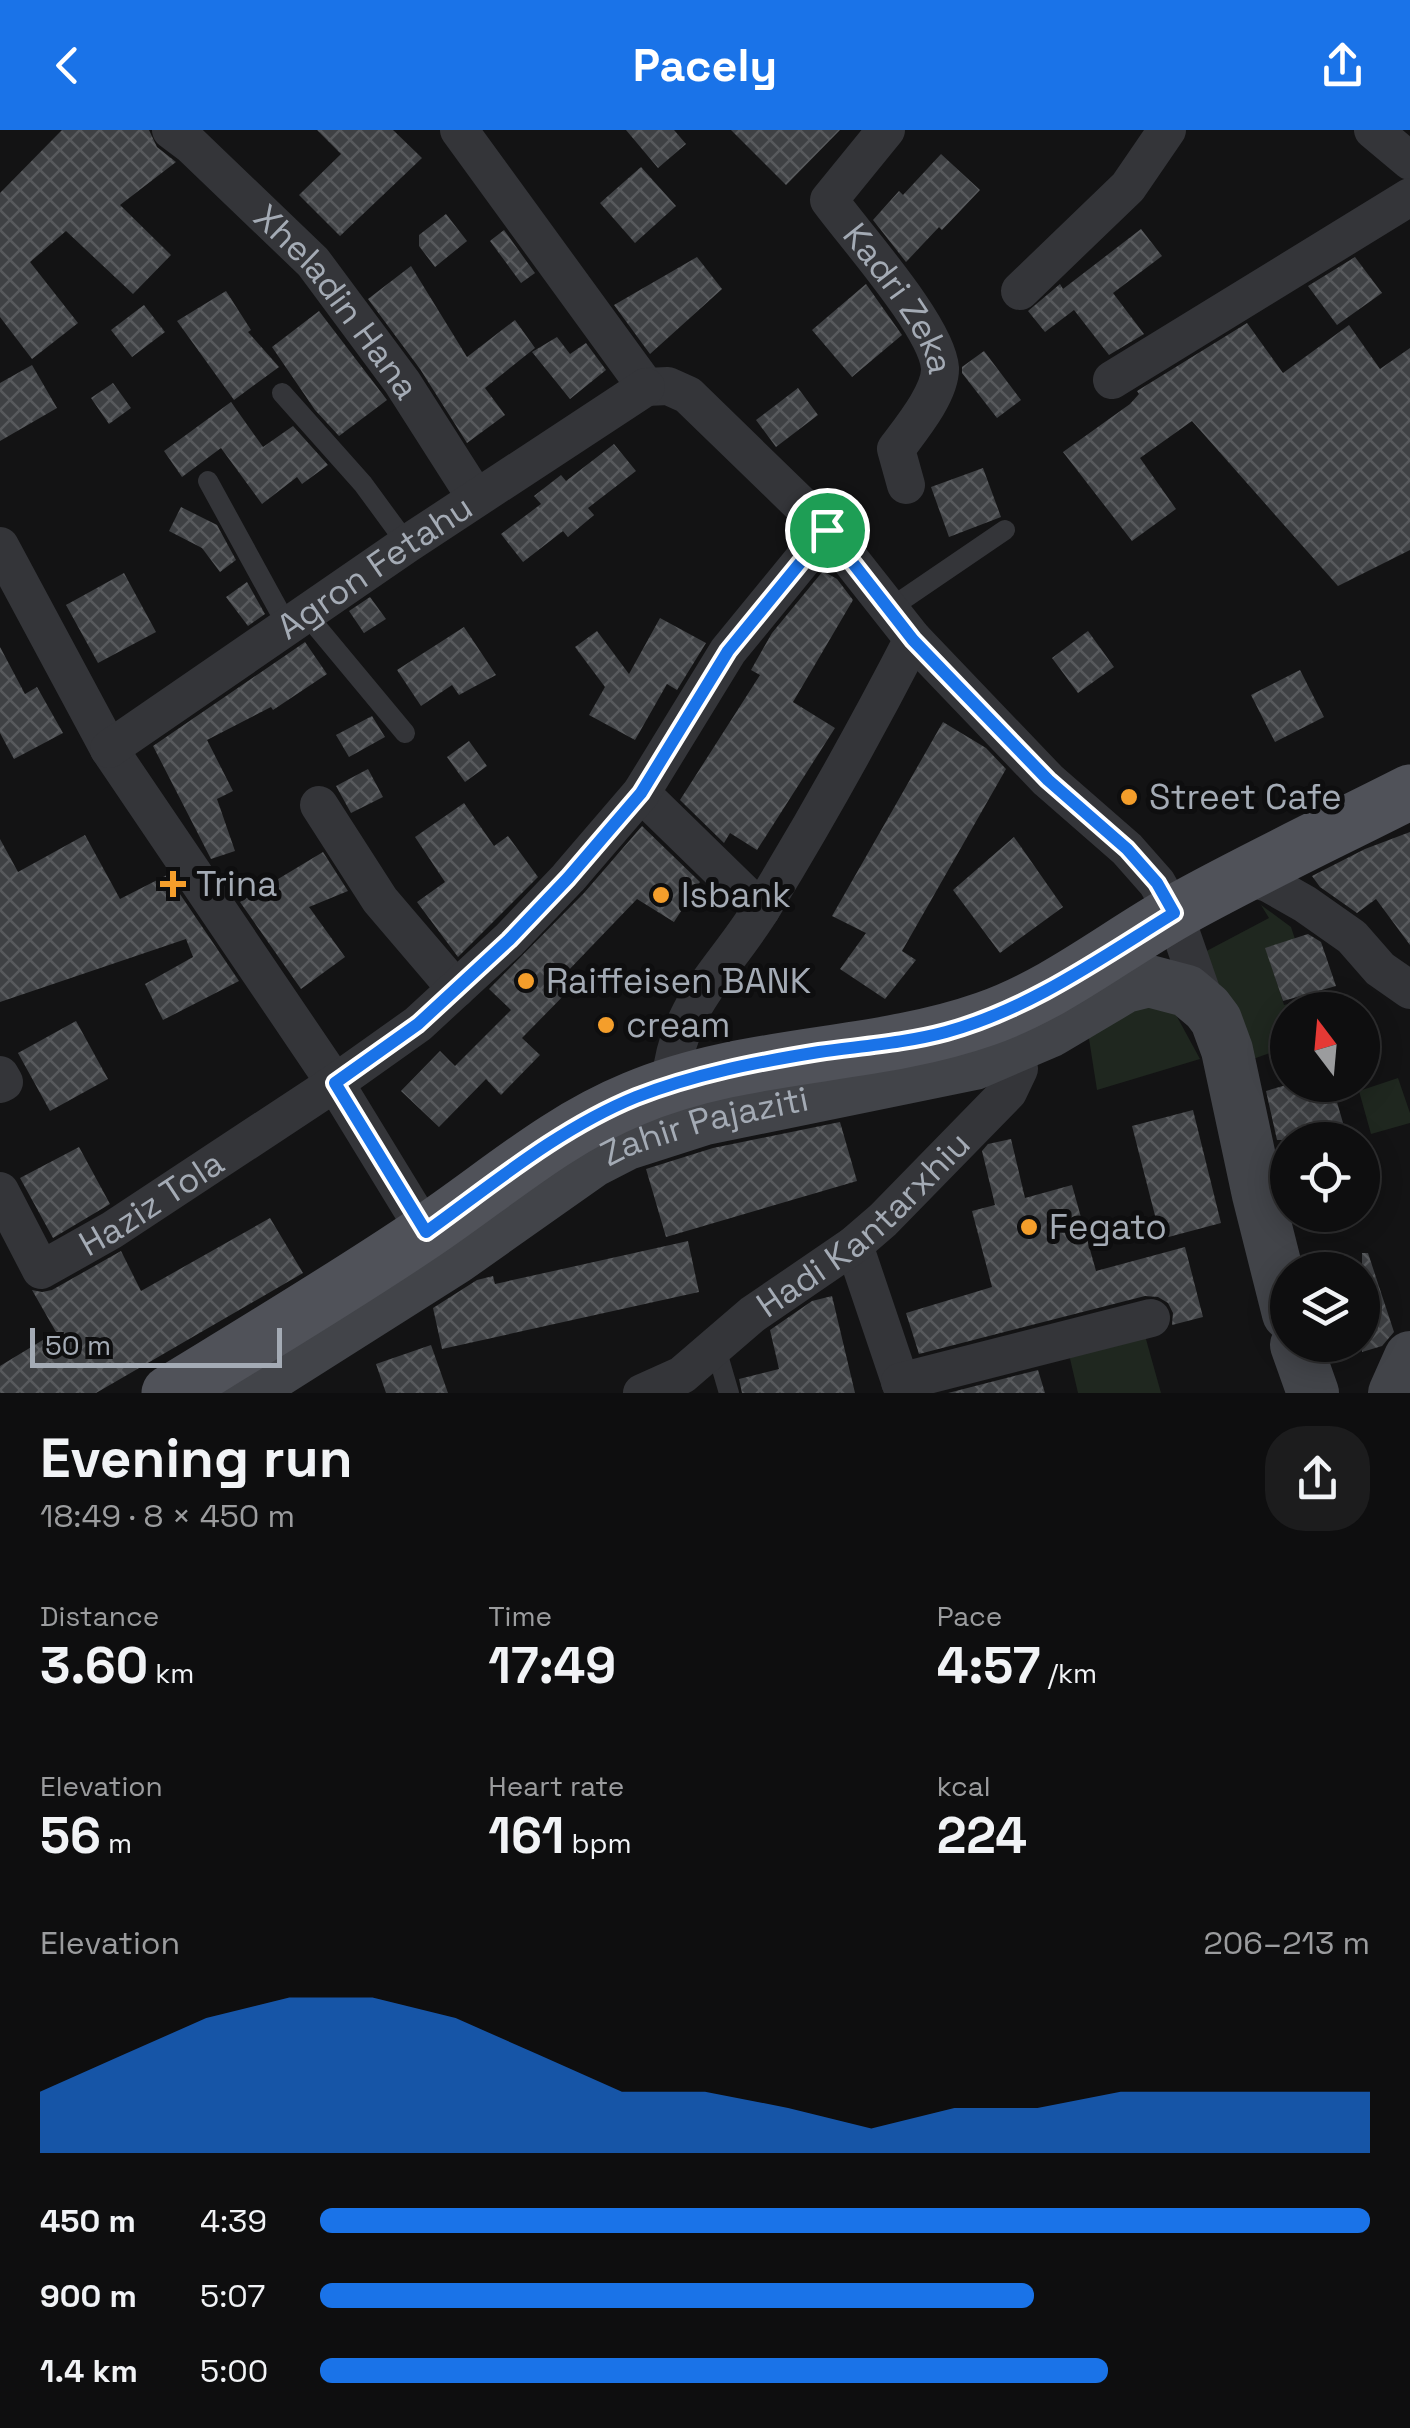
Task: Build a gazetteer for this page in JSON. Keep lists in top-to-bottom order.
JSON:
{
  "streets": {
    "main road": ["Zahir Pajaziti"],
    "street": [
      "Kadri Zeka",
      "Xheladin Hana",
      "Agron Fetahu",
      "Haziz Tola",
      "Hadi Kantarxhiu"
    ]
  },
  "crossings": [
    ["Xheladin Hana", "Agron Fetahu"],
    ["Zahir Pajaziti", "Hadi Kantarxhiu"]
  ],
  "places": {
    "other": [
      "Street Cafe",
      "Isbank",
      "Raiffeisen BANK",
      "cream",
      "Fegato"
    ],
    "health": ["Trina"]
  },
  "scale_bar": "50 m",
  "north": "top",
  "page": {
    "header": "Pacely",
    "scale": "50 m",
    "heading": ["Evening run", "18:49 · 8 × 450 m"],
    "stats": [
      ["Distance", "3.60 km"],
      ["Time", "17:49"],
      ["Pace", "4:57 /km"],
      ["Elevation", "56 m"],
      ["Heart rate", "161 bpm"],
      ["kcal", "224"]
    ],
    "chart": ["Elevation", "206–213 m"],
    "list": [
      {
        "name": "450 m",
        "note": "4:39"
      },
      {
        "name": "900 m",
        "note": "5:07"
      },
      {
        "name": "1.4 km",
        "note": "5:00"
      }
    ]
  }
}
